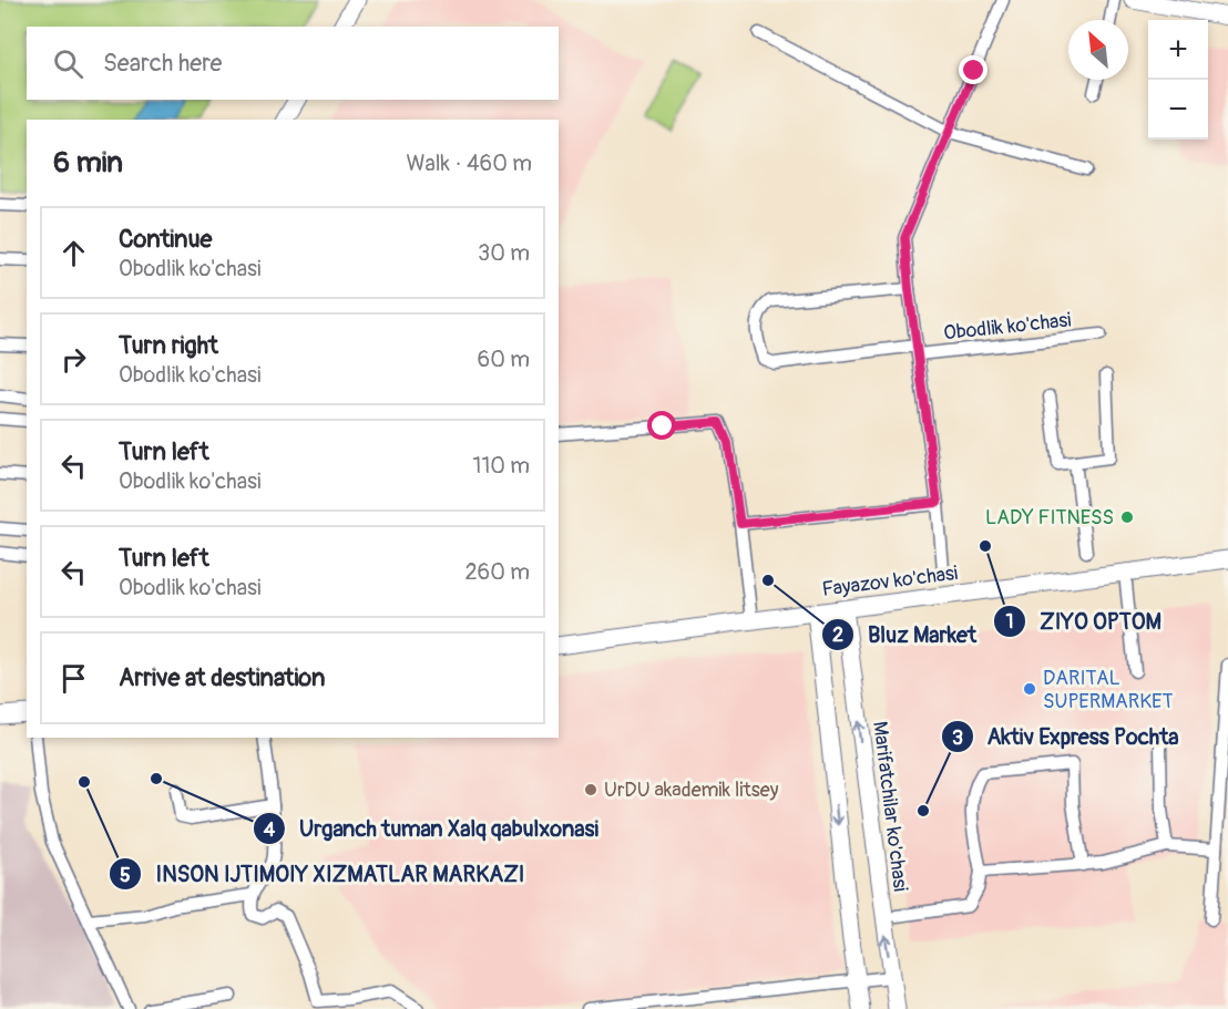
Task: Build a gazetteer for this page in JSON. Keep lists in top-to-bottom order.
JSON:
{
  "streets": {
    "street": ["Obodlik ko'chasi", "Fayazov ko'chasi", "Marifatchilar ko'chasi"]
  },
  "crossings": [
    ["Fayazov ko'chasi", "Marifatchilar ko'chasi"]
  ],
  "places": [
    "LADY FITNESS",
    "ZIYO OPTOM",
    "Bluz Market",
    "DARITAL SUPERMARKET",
    "Urganch tuman Xalq qabulxonasi",
    "INSON IJTIMOIY XIZMATLAR MARKAZI",
    "UrDU akademik litsey",
    "Aktiv Express Pochta"
  ],
  "north": "top left",
  "page": {
    "map_buttons": ["+", "−"],
    "search": "Search here",
    "heading": ["6 min", "Walk · 460 m"],
    "list": [
      ["Continue", "Obodlik ko'chasi", "30 m"],
      ["Turn right", "Obodlik ko'chasi", "60 m"],
      ["Turn left", "Obodlik ko'chasi", "110 m"],
      ["Turn left", "Obodlik ko'chasi", "260 m"],
      "Arrive at destination"
    ]
  }
}
